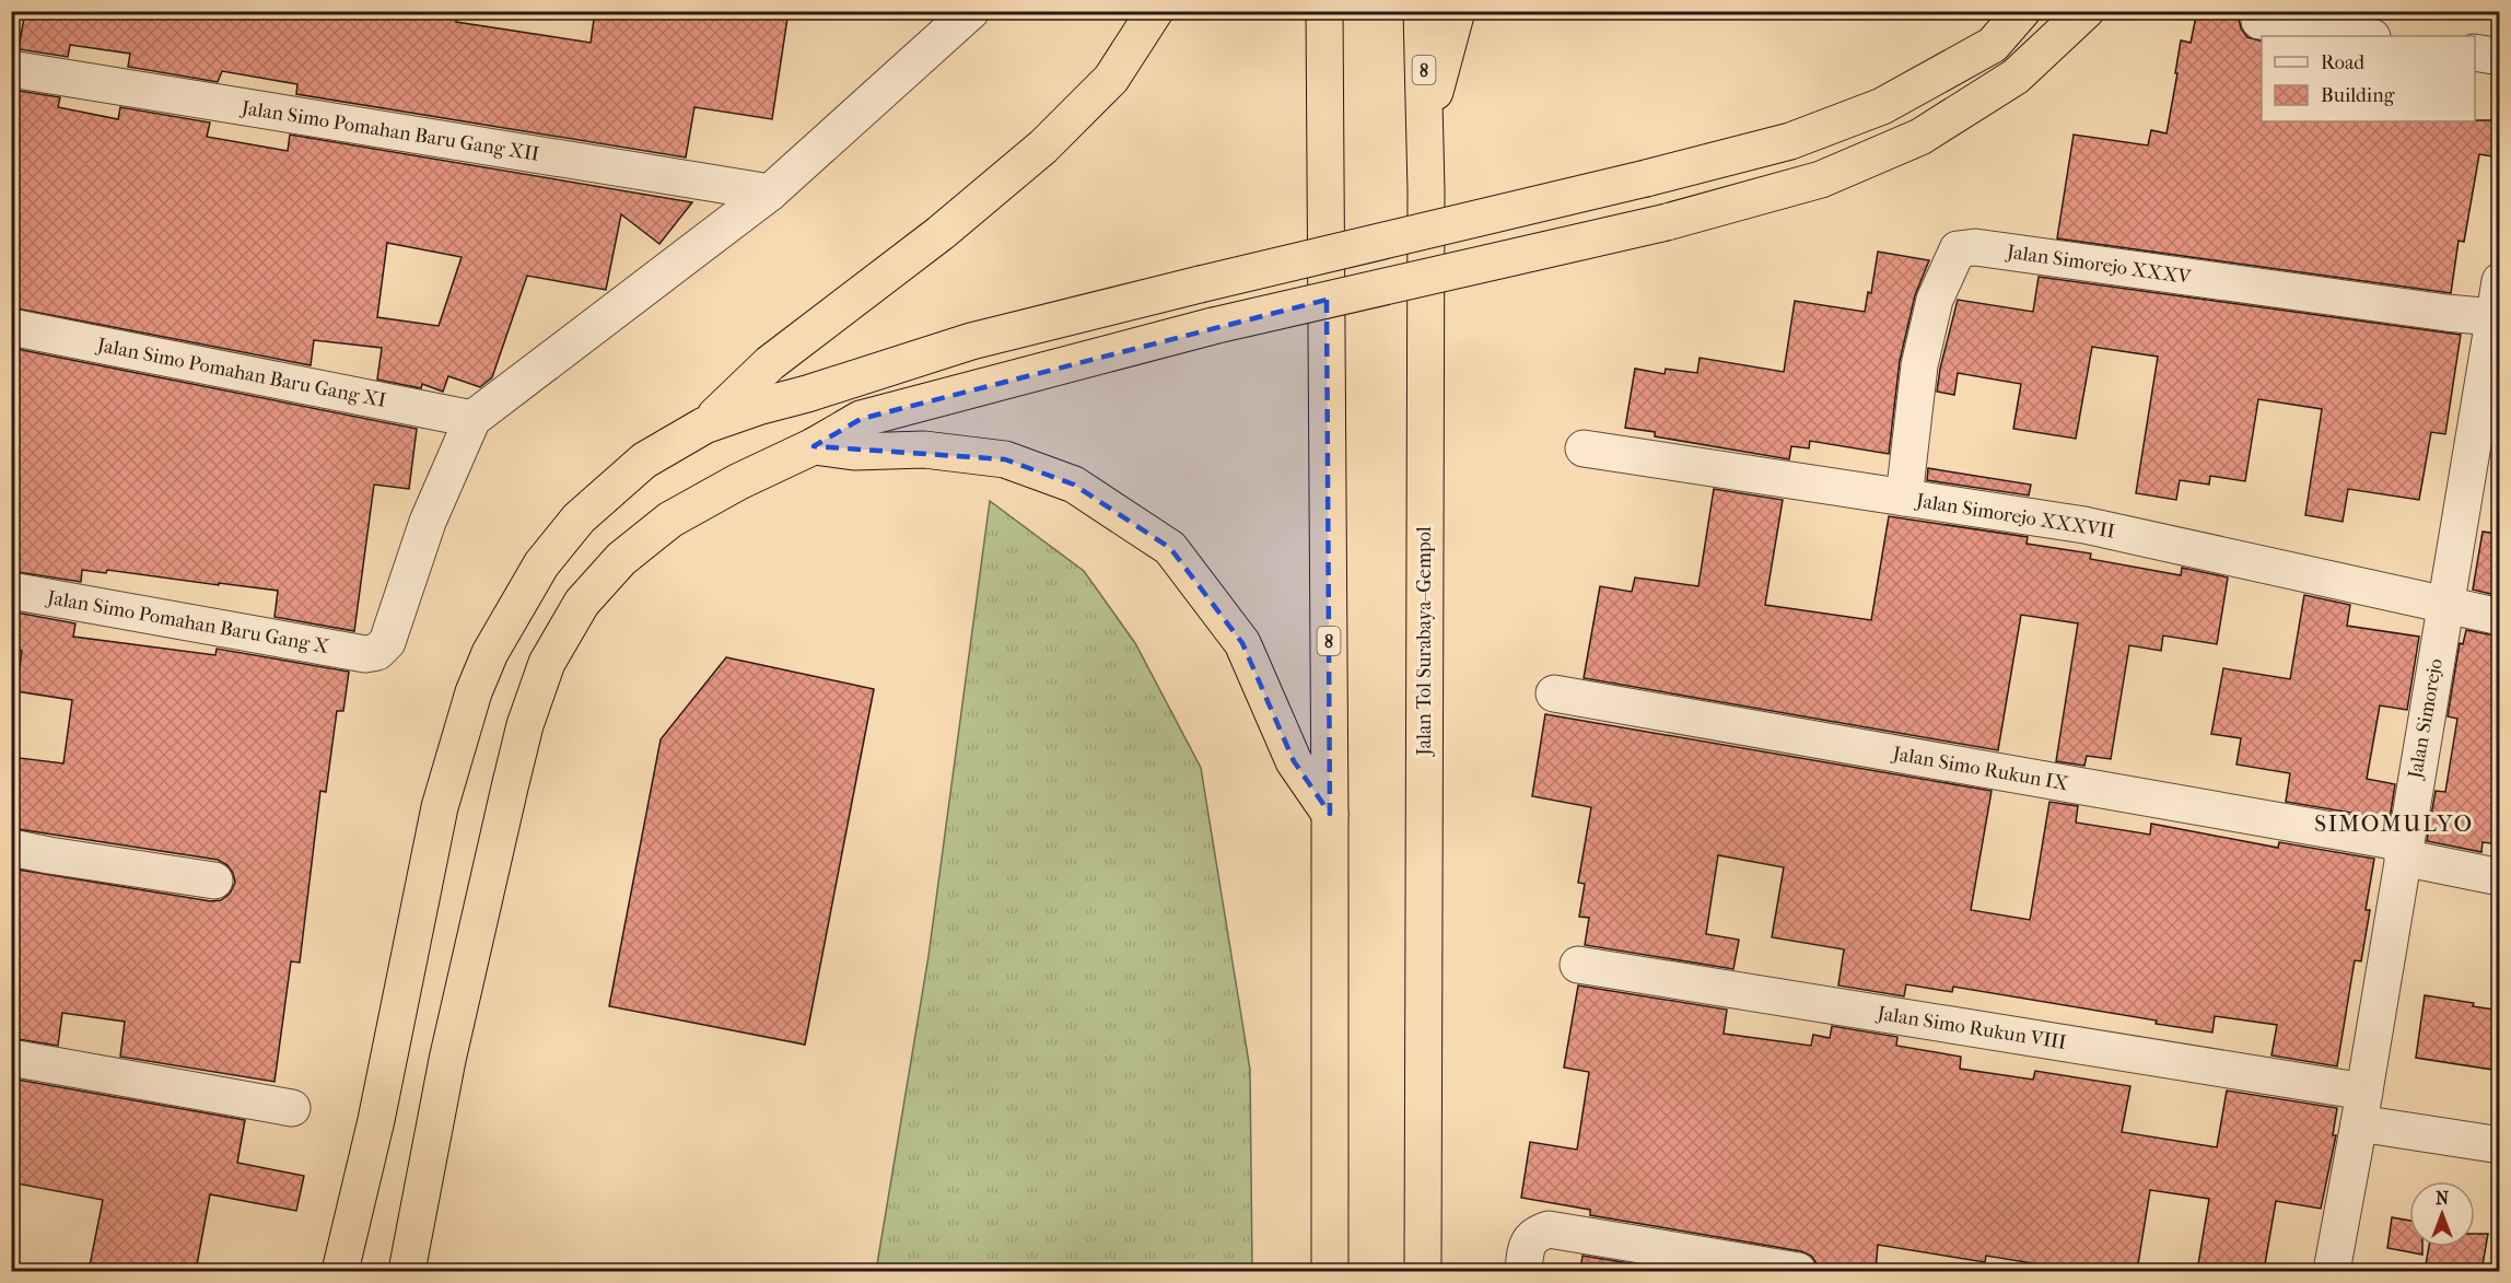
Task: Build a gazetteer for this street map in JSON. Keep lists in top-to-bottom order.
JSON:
{
  "streets": {
    "highway": ["8", "Jalan Tol Surabaya–Gempol"],
    "street": [
      "Jalan Simo Pomahan Baru Gang XII",
      "Jalan Simorejo XXXV",
      "Jalan Simo Pomahan Baru Gang XI",
      "Jalan Simorejo XXXVII",
      "Jalan Simo Pomahan Baru Gang X",
      "Jalan Simorejo",
      "Jalan Simo Rukun IX",
      "Jalan Simo Rukun VIII"
    ]
  },
  "crossings": [
    ["Jalan Simorejo XXXV", "Jalan Simorejo XXXVII"],
    ["Jalan Simorejo XXXV", "Jalan Simorejo"],
    ["Jalan Simo Pomahan Baru Gang XI", "Jalan Simo Pomahan Baru Gang X"],
    ["Jalan Simorejo XXXVII", "Jalan Simorejo"],
    ["Jalan Simorejo", "Jalan Simo Rukun IX"],
    ["Jalan Simorejo", "Jalan Simo Rukun VIII"]
  ],
  "districts": ["SIMOMULYO"],
  "legend": ["Road", "Building"],
  "north": "top"
}
